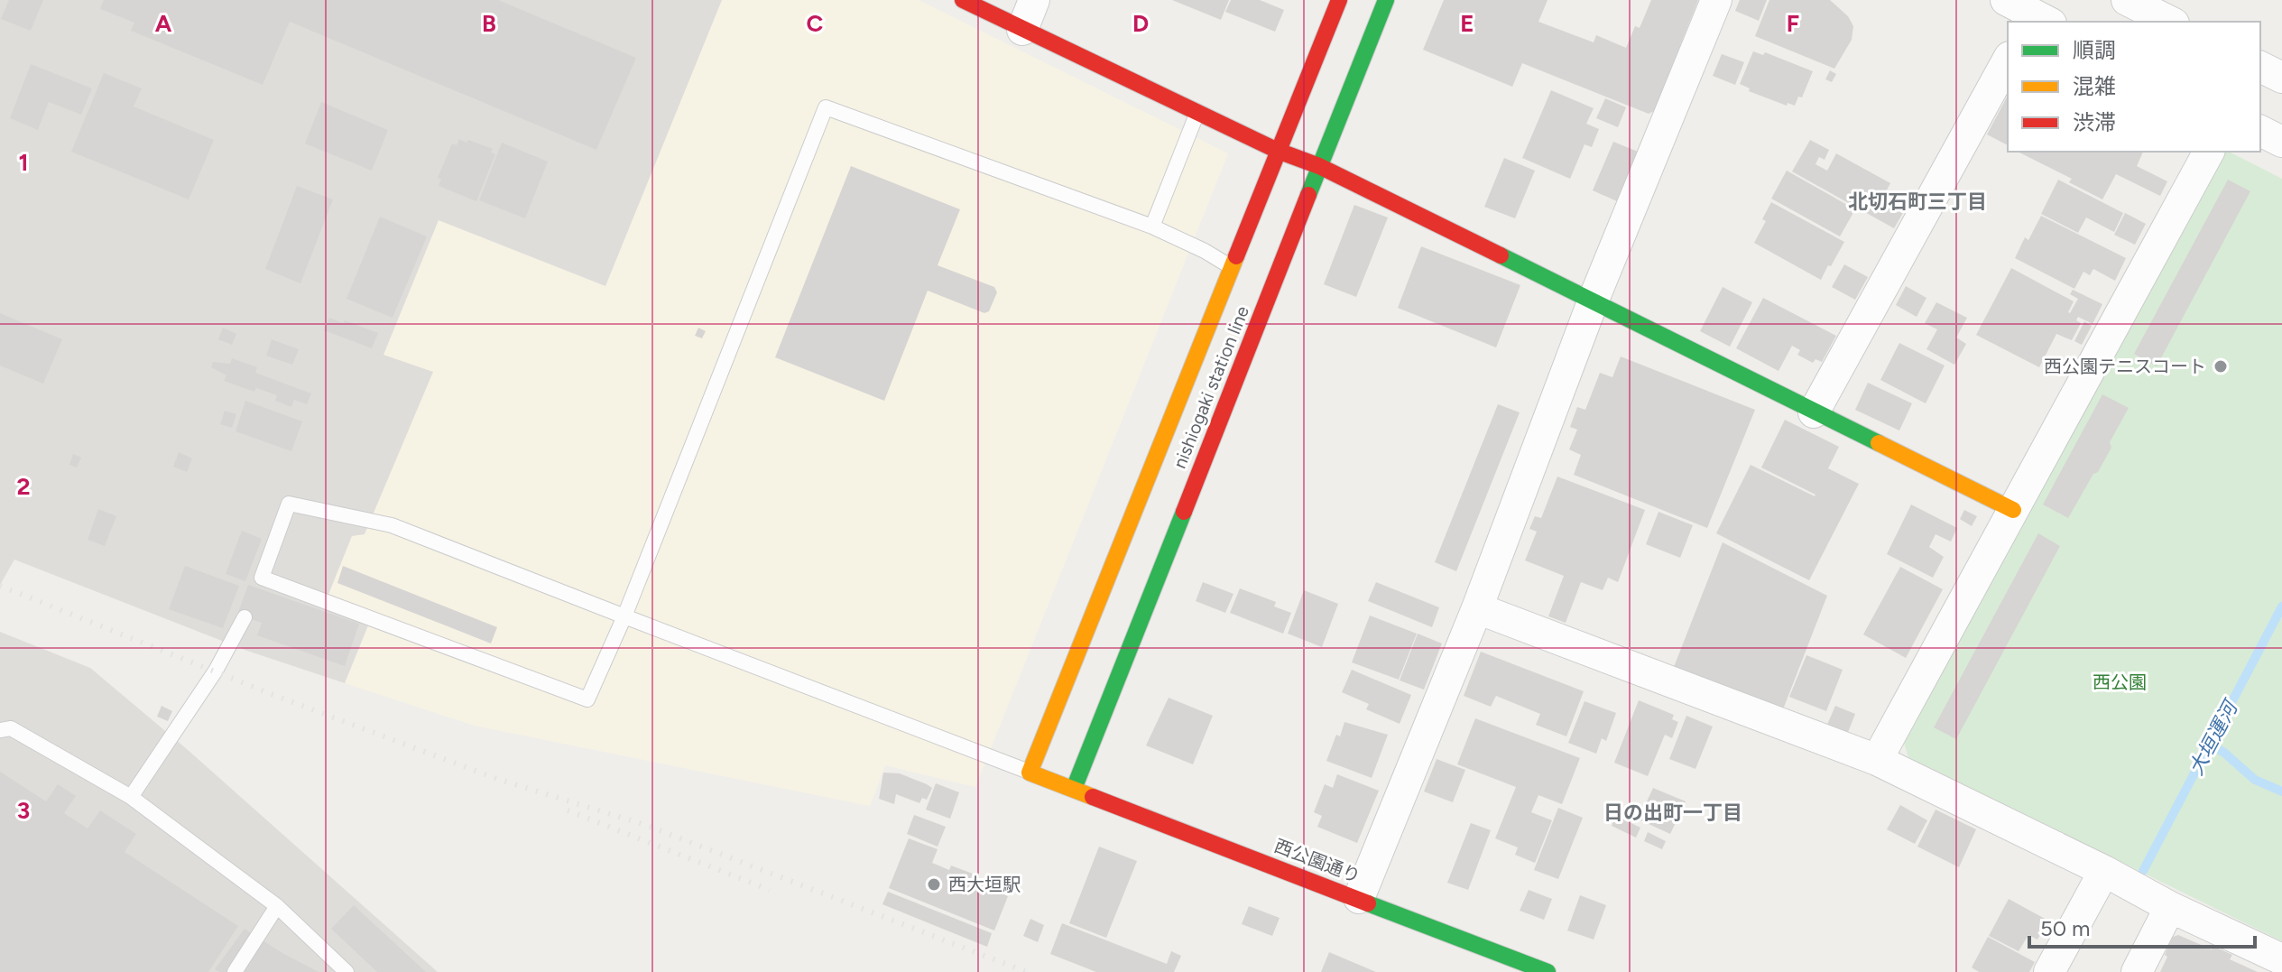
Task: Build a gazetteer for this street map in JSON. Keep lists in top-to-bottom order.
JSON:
{
  "streets": {
    "main road": ["nishiogaki station line", "西公園通り"]
  },
  "crossings": [
    ["nishiogaki station line", "西公園通り"]
  ],
  "districts": ["北切石町三丁目", "日の出町一丁目"],
  "water": ["大垣運河"],
  "parks": ["西公園"],
  "places": ["西公園テニスコート", "西大垣駅"],
  "legend": ["順調", "混雑", "渋滞"],
  "scale_bar": "50 m",
  "grid": {
    "columns": [
      "A",
      "B",
      "C",
      "D",
      "E",
      "F"
    ],
    "rows": ["1", "2", "3"]
  }
}
